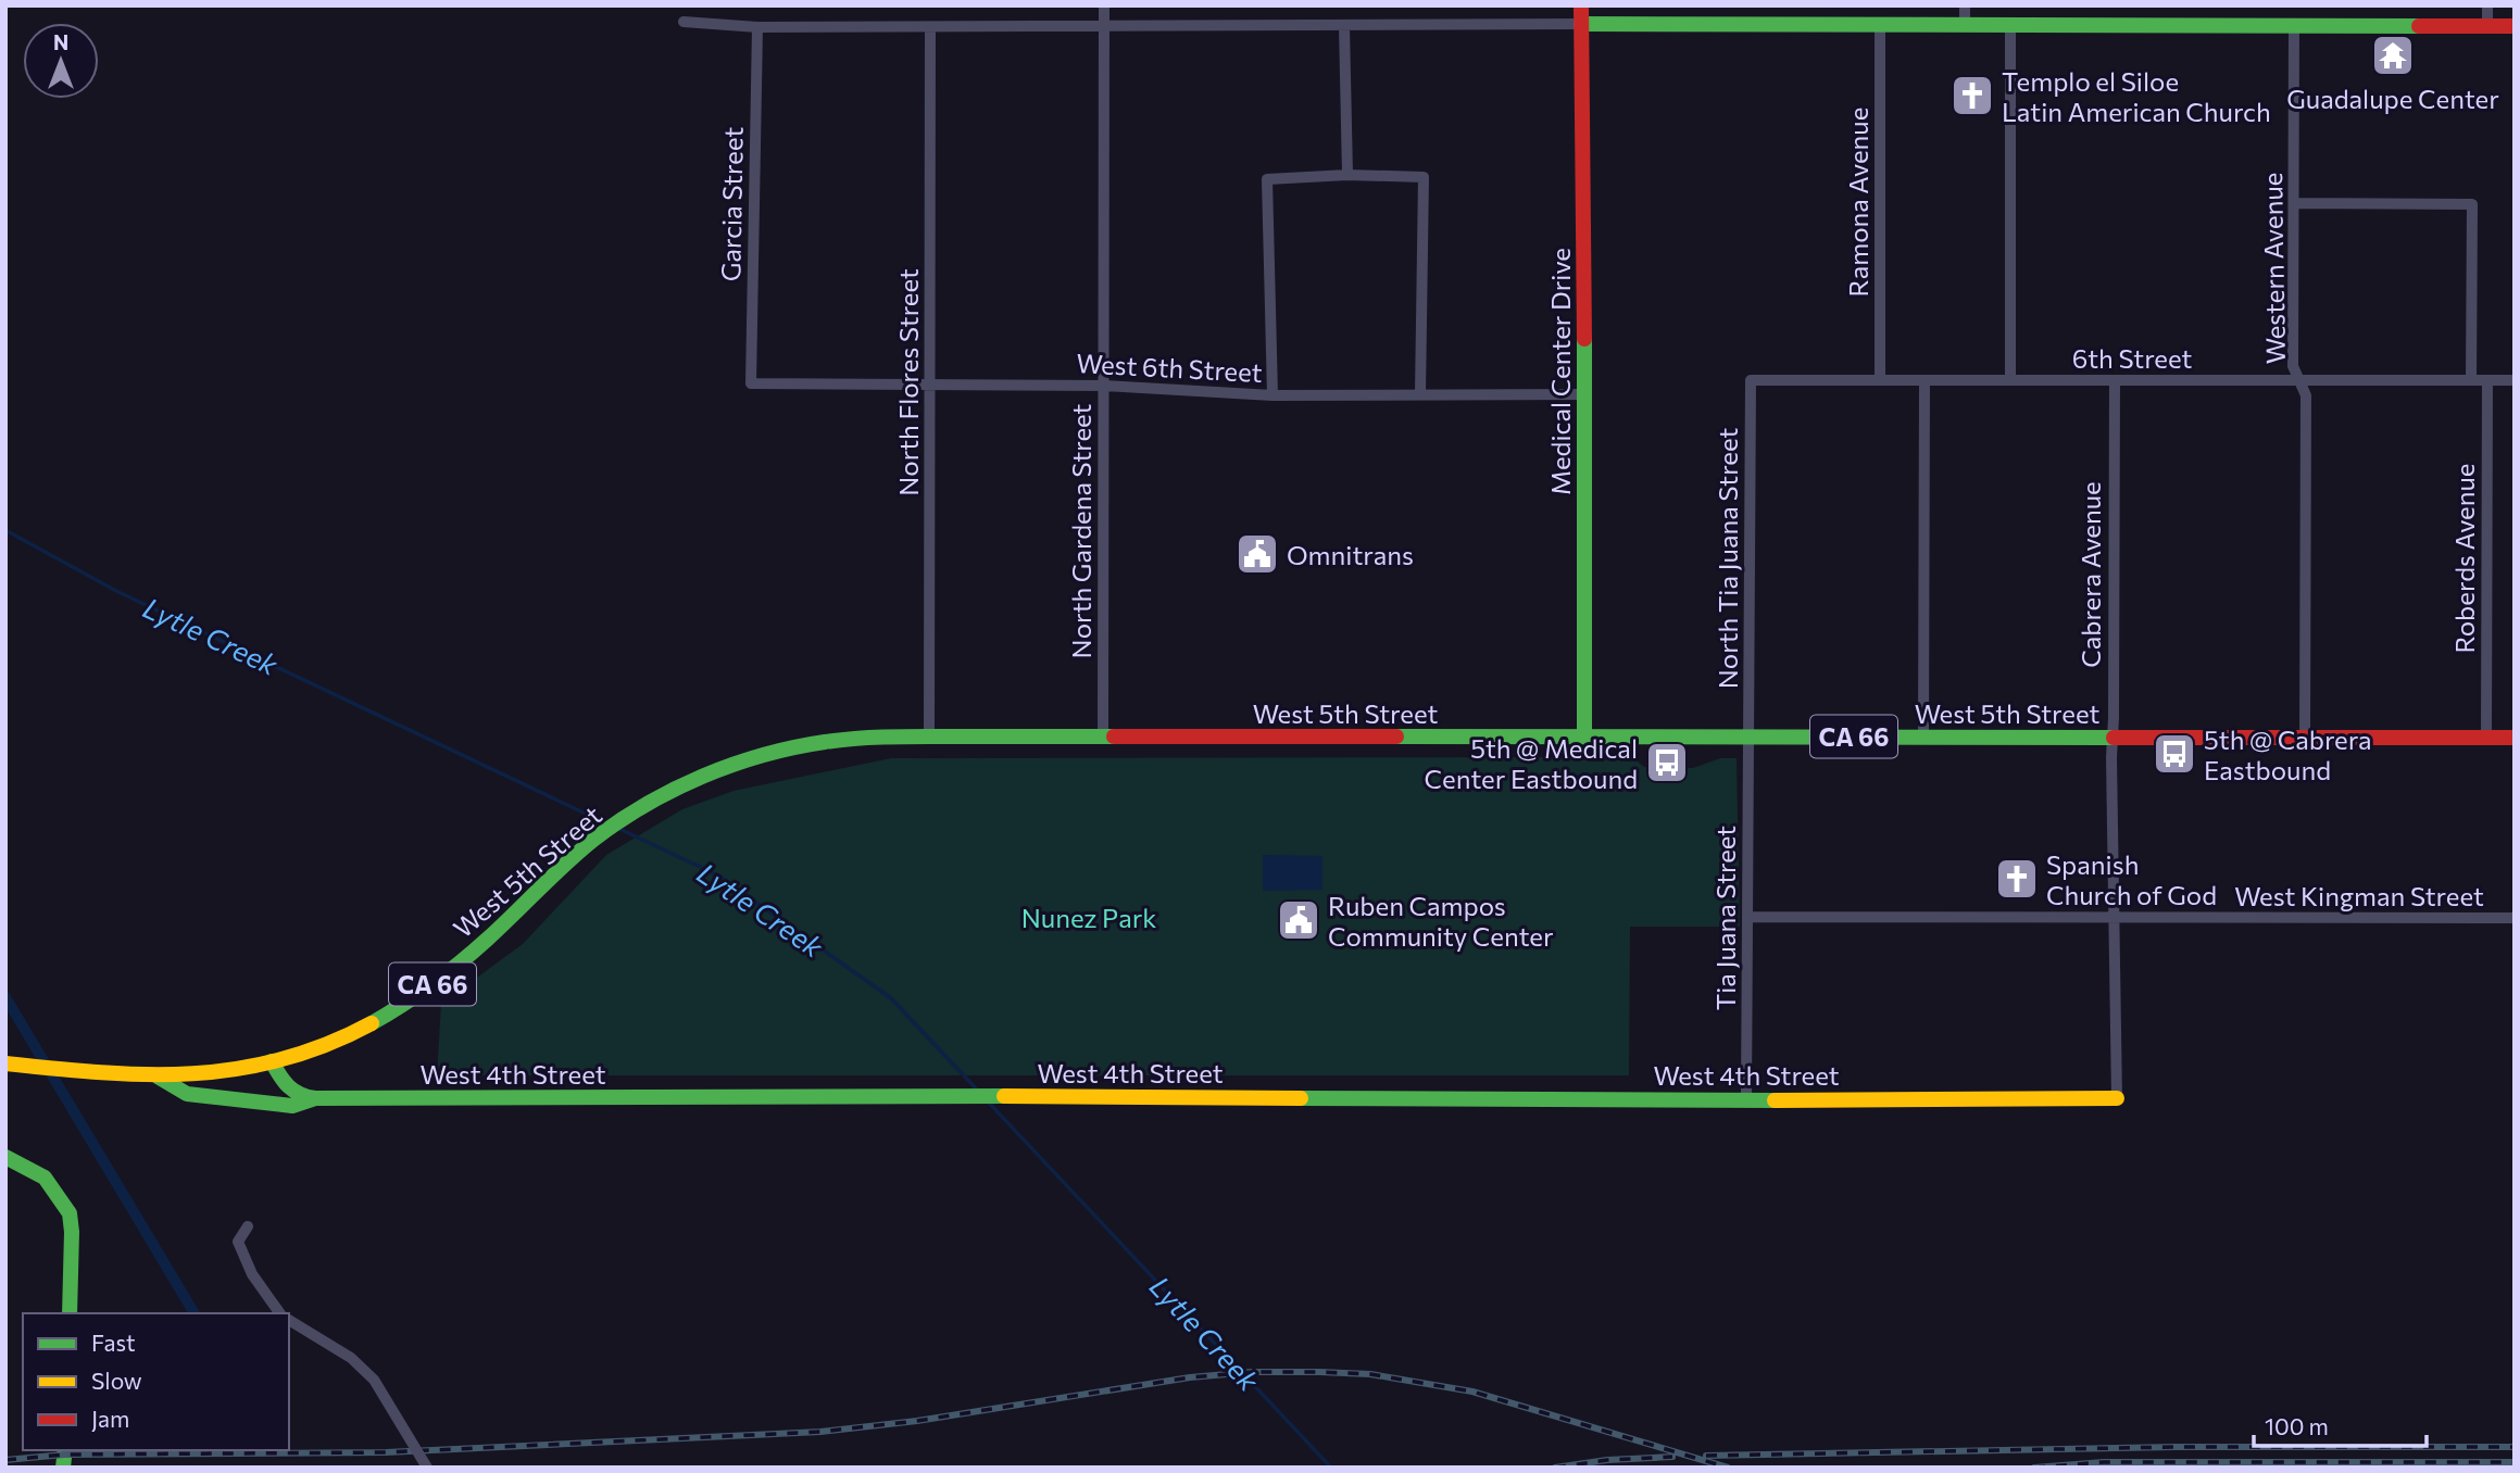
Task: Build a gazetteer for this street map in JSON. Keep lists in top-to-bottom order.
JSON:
{
  "streets": {
    "street": [
      "Ramona Avenue",
      "Garcia Street",
      "Western Avenue",
      "6th Street",
      "West 6th Street",
      "Medical Center Drive",
      "North Flores Street",
      "North Gardena Street",
      "North Tia Juana Street",
      "Roberds Avenue",
      "Cabrera Avenue",
      "West 5th Street",
      "CA 66",
      "West Kingman Street",
      "Tia Juana Street",
      "West 4th Street"
    ]
  },
  "crossings": [
    ["Ramona Avenue", "6th Street"],
    ["Garcia Street", "West 6th Street"],
    ["Western Avenue", "6th Street"],
    ["Western Avenue", "West 5th Street"],
    ["6th Street", "North Tia Juana Street"],
    ["6th Street", "Roberds Avenue"],
    ["6th Street", "Cabrera Avenue"],
    ["West 6th Street", "Medical Center Drive"],
    ["West 6th Street", "North Flores Street"],
    ["West 6th Street", "North Gardena Street"],
    ["Medical Center Drive", "West 5th Street"],
    ["North Flores Street", "West 5th Street"],
    ["North Gardena Street", "West 5th Street"],
    ["North Tia Juana Street", "West 5th Street"],
    ["North Tia Juana Street", "Tia Juana Street"],
    ["Roberds Avenue", "West 5th Street"],
    ["Cabrera Avenue", "West 5th Street"],
    ["Cabrera Avenue", "West Kingman Street"],
    ["Cabrera Avenue", "West 4th Street"],
    ["West 5th Street", "CA 66"],
    ["West 5th Street", "Tia Juana Street"],
    ["CA 66", "West 4th Street"],
    ["West Kingman Street", "Tia Juana Street"],
    ["Tia Juana Street", "West 4th Street"]
  ],
  "water": ["Lytle Creek"],
  "parks": ["Nunez Park"],
  "places": {
    "temple": ["Guadalupe Center"],
    "church": ["Templo el Siloe Latin American Church", "Spanish Church of God"],
    "public building": ["Omnitrans", "Ruben Campos Community Center"],
    "bus stop": ["5th @ Cabrera Eastbound", "5th @ Medical Center Eastbound"]
  },
  "legend": ["Fast", "Slow", "Jam"],
  "scale_bar": "100 m",
  "north": "top"
}
